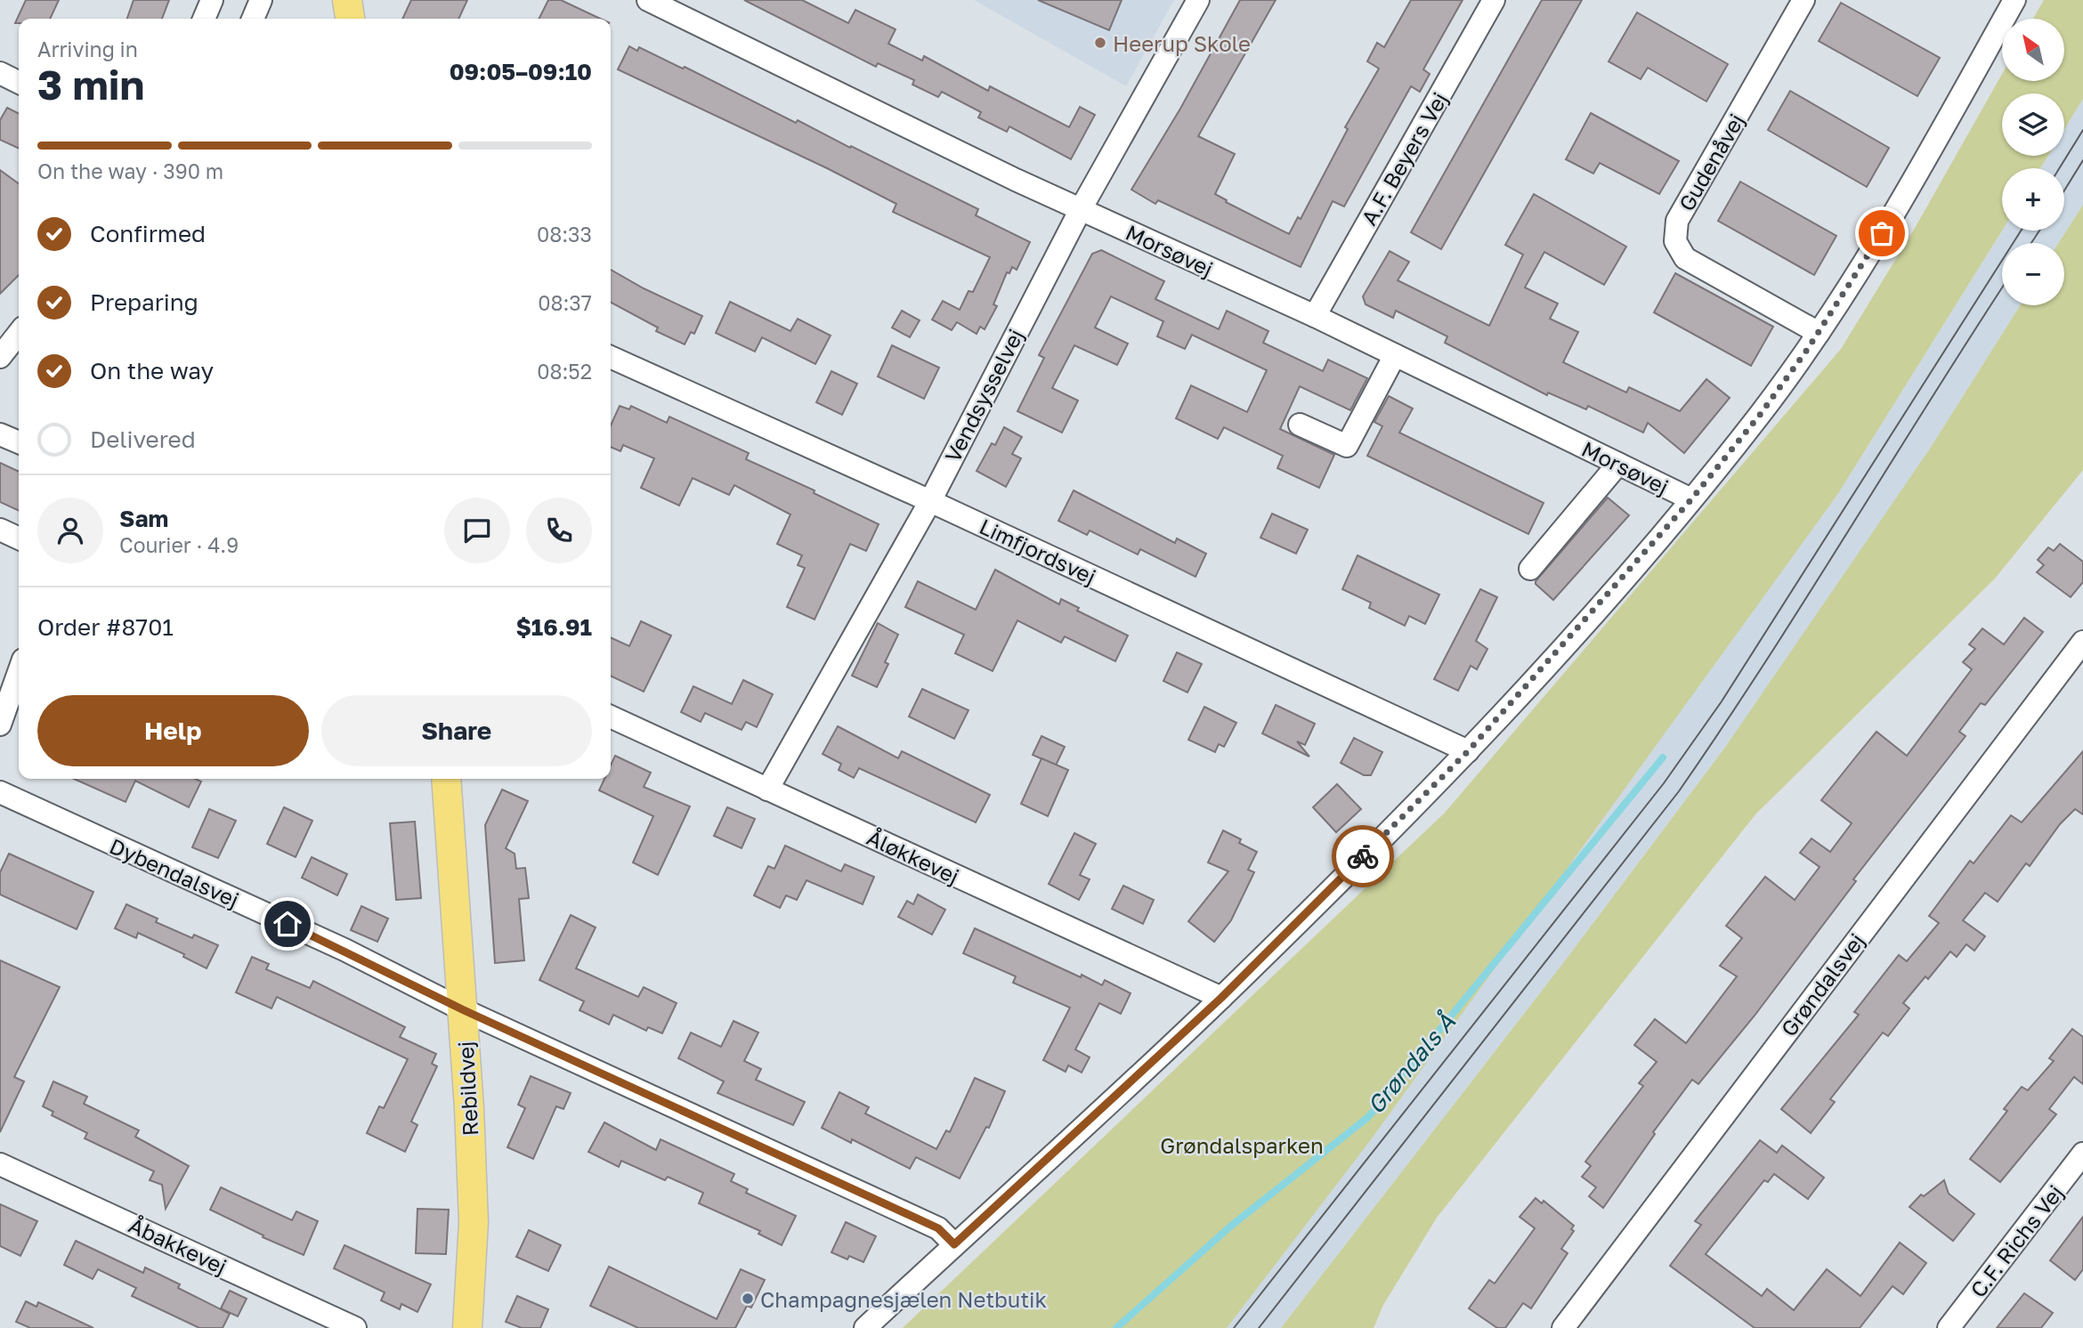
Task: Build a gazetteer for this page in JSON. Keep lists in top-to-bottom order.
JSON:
{
  "streets": {
    "main road": ["Rebildvej"],
    "street": [
      "A.F. Beyers Vej",
      "Gudenåvej",
      "Morsøvej",
      "Vendsysselvej",
      "Limfjordsvej",
      "Åløkkevej",
      "Dybendalsvej",
      "Grøndalsvej",
      "C.F. Richs Vej",
      "Åbakkevej"
    ]
  },
  "crossings": [
    ["A.F. Beyers Vej", "Morsøvej"],
    ["Morsøvej", "Vendsysselvej"],
    ["Vendsysselvej", "Limfjordsvej"],
    ["Vendsysselvej", "Åløkkevej"],
    ["Dybendalsvej", "Rebildvej"]
  ],
  "water": ["Grøndals Å"],
  "parks": ["Grøndalsparken"],
  "places": ["Heerup Skole", "Champagnesjælen Netbutik"],
  "north": "top left",
  "page": {
    "map_buttons": ["+", "−"],
    "heading": ["3 min", "Arriving in", "09:05–09:10"],
    "panel": [
      "Sam",
      "Courier · 4.9",
      "Order #8701",
      "$16.91"
    ],
    "bar": "On the way · 390 m",
    "list": [
      ["Confirmed", "08:33"],
      ["Preparing", "08:37"],
      ["On the way", "08:52"],
      "Delivered"
    ],
    "buttons": ["Help", "Share"]
  }
}
